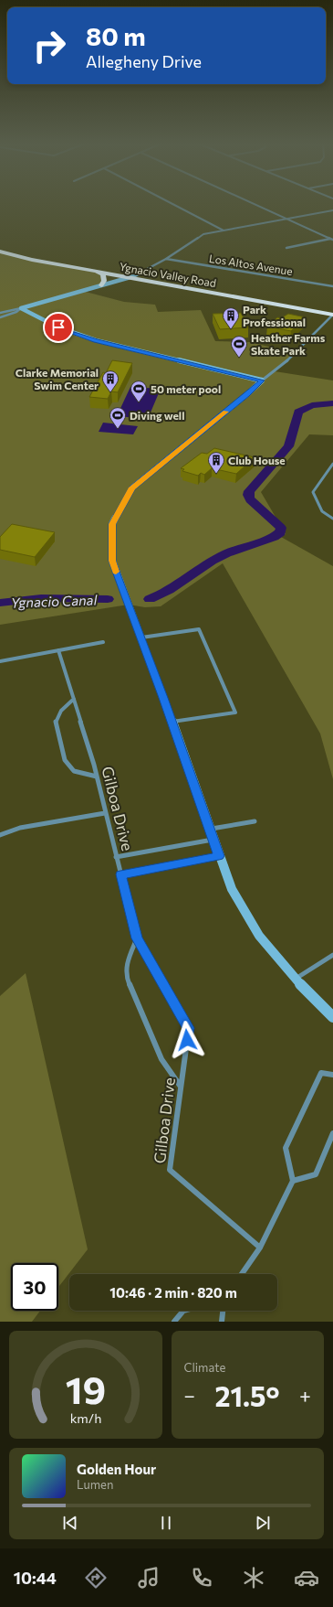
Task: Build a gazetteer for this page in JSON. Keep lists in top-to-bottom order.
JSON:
{
  "streets": {
    "highway": ["Ygnacio Valley Road"],
    "street": ["Los Altos Avenue", "Gilboa Drive"]
  },
  "water": ["Ygnacio Canal"],
  "places": {
    "building": ["Park Professional", "Clarke Memorial Swim Center", "Club House"],
    "sports": ["Heather Farms Skate Park", "50 meter pool", "Diving well"]
  },
  "page": {
    "turn": ["80 m", "Allegheny Drive"],
    "limit": "30",
    "trip": "10:46 · 2 min · 820 m",
    "tile": "Climate",
    "heat": ["−", "21.5°", "+"],
    "song": ["Golden Hour", "Lumen"],
    "tabs": "10:44",
    "gauge": ["19", "km/h"]
  }
}
